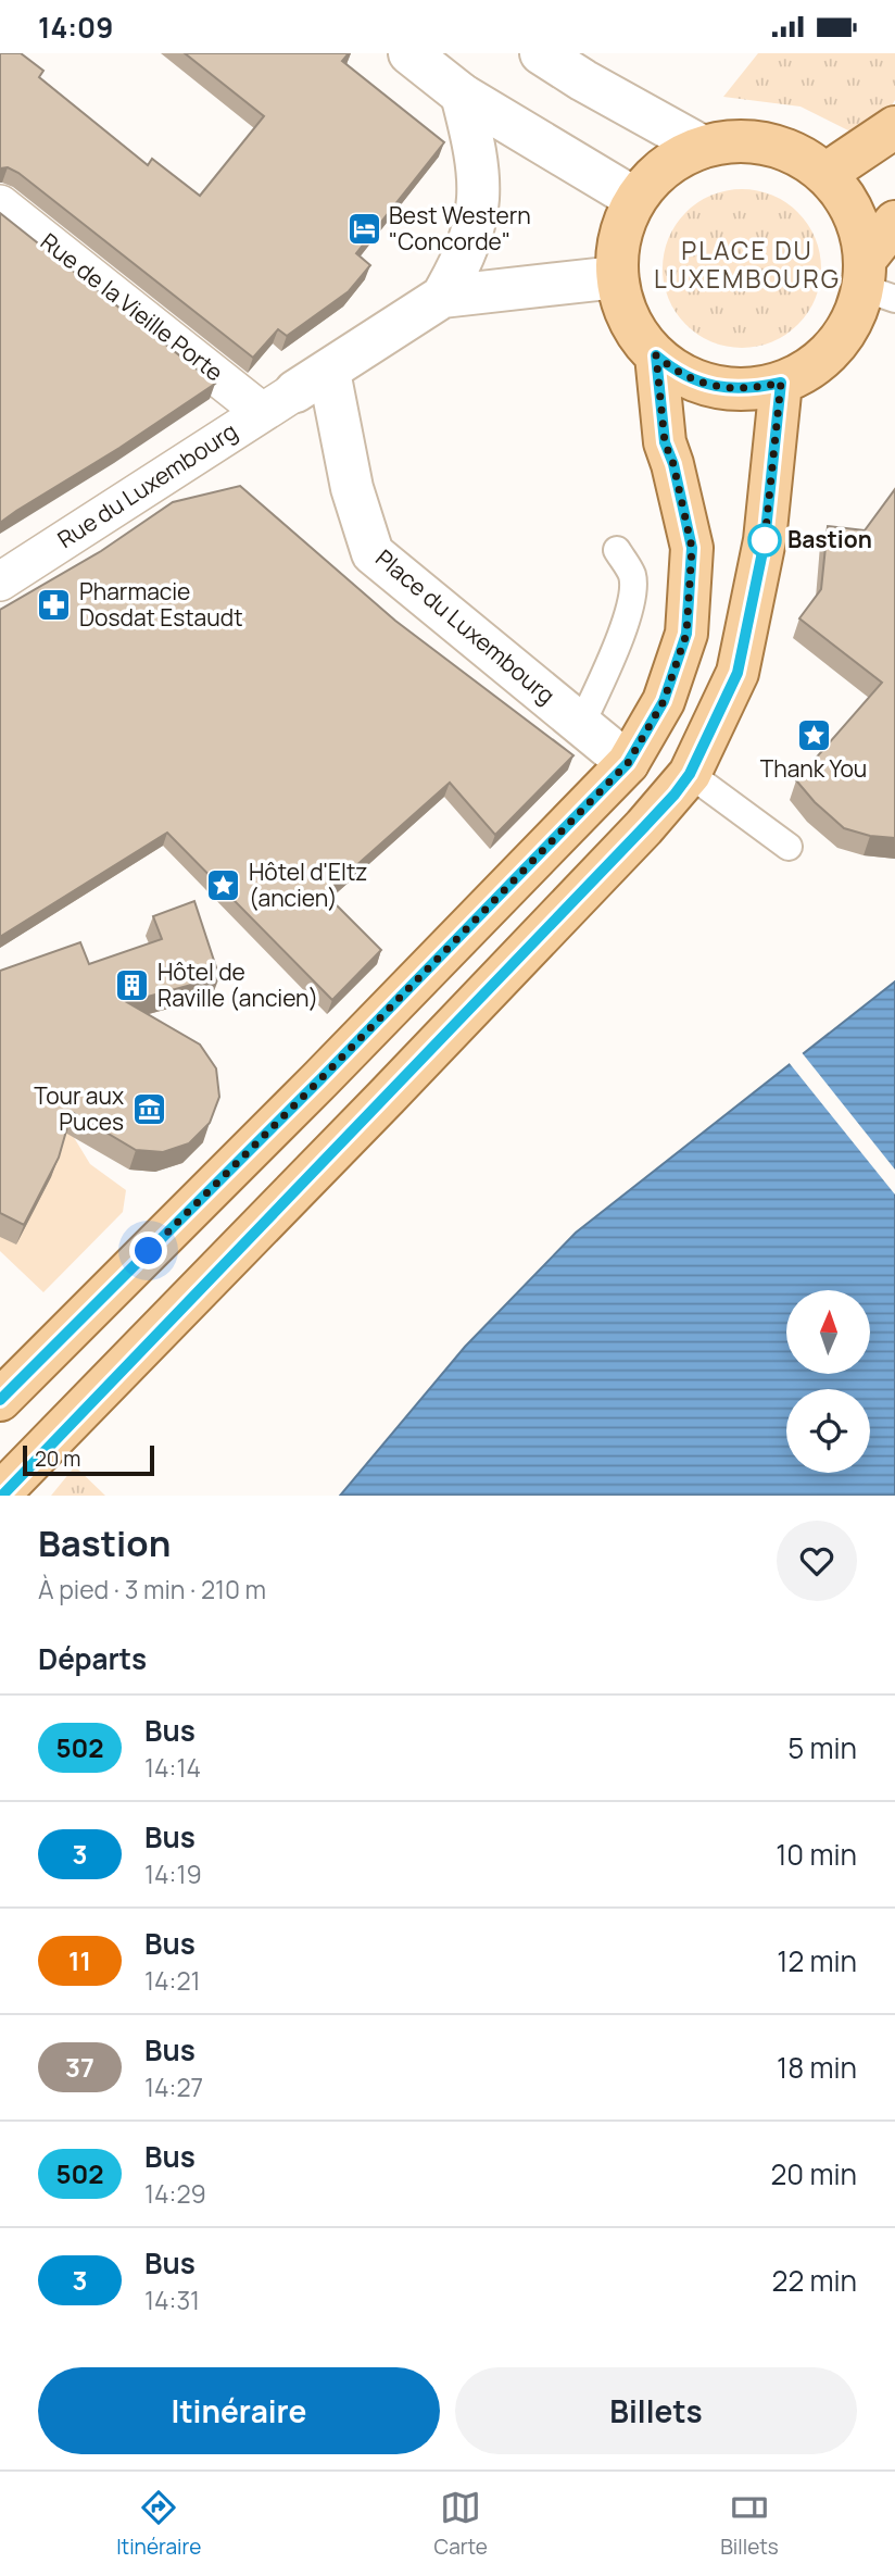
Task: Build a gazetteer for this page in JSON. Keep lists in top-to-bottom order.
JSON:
{
  "streets": {
    "street": ["Rue de la Vieille Porte", "Rue du Luxembourg", "Place du Luxembourg"]
  },
  "crossings": [
    ["Rue de la Vieille Porte", "Rue du Luxembourg"],
    ["Rue de la Vieille Porte", "Place du Luxembourg"],
    ["Rue du Luxembourg", "Place du Luxembourg"]
  ],
  "districts": ["PLACE DU LUXEMBOURG"],
  "places": {
    "hotel": ["Best Western \"Concorde\""],
    "other": ["Bastion"],
    "pharmacy": ["Pharmacie Dosdat Estaudt"],
    "place": ["Thank You", "Hôtel d'Eltz (ancien)"],
    "building": ["Hôtel de Raville (ancien)"],
    "museum": ["Tour aux Puces"]
  },
  "lines": ["bus line 502"],
  "scale_bar": "20 m",
  "north": "top",
  "page": {
    "status": "14:09",
    "scale": "20 m",
    "heading": [
      ["Bastion", "À pied · 3 min · 210 m"],
      "Départs"
    ],
    "list": [
      {
        "mark": "502",
        "name": "Bus",
        "note": "14:14",
        "value": "5 min"
      },
      {
        "mark": "3",
        "name": "Bus",
        "note": "14:19",
        "value": "10 min"
      },
      {
        "mark": "11",
        "name": "Bus",
        "note": "14:21",
        "value": "12 min"
      },
      {
        "mark": "37",
        "name": "Bus",
        "note": "14:27",
        "value": "18 min"
      },
      {
        "mark": "502",
        "name": "Bus",
        "note": "14:29",
        "value": "20 min"
      },
      {
        "mark": "3",
        "name": "Bus",
        "note": "14:31",
        "value": "22 min"
      }
    ],
    "buttons": ["Itinéraire", "Billets"],
    "tabs": ["Itinéraire", "Carte", "Billets"]
  }
}
